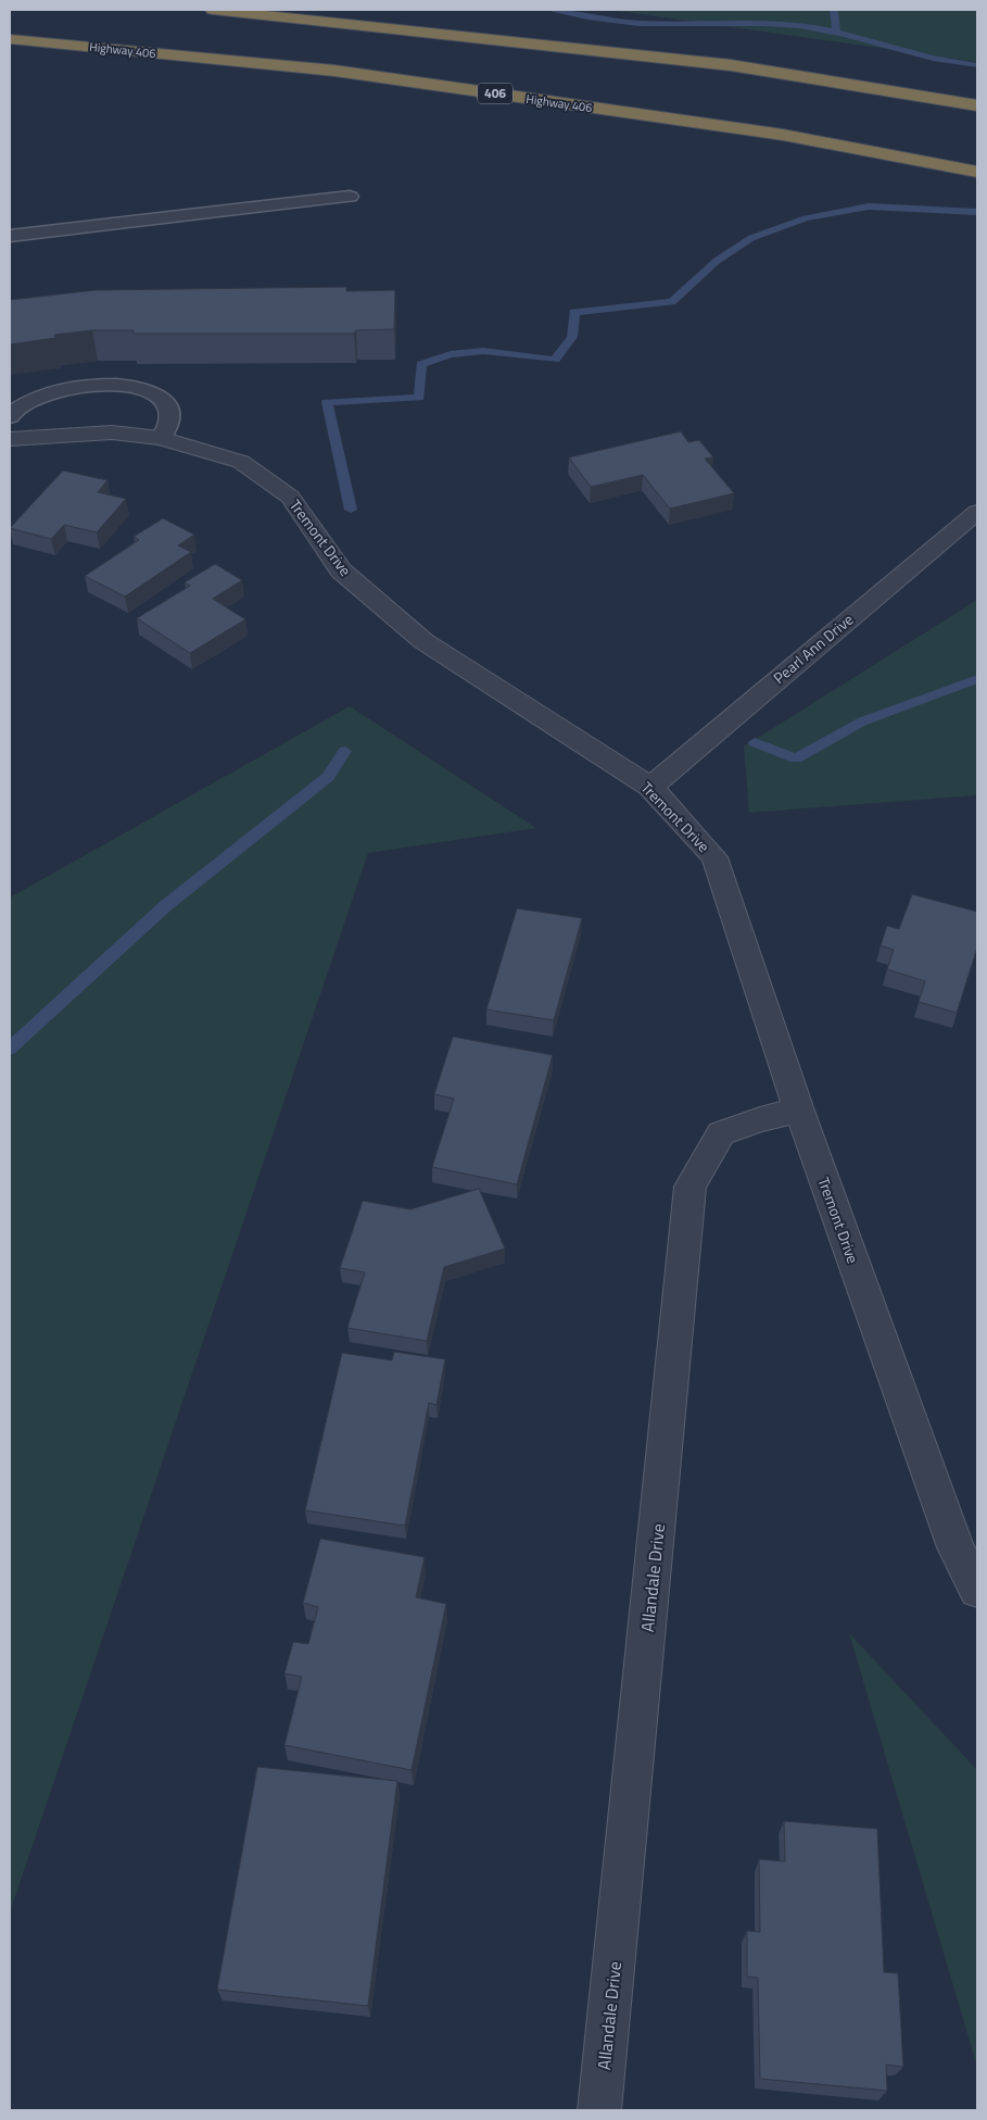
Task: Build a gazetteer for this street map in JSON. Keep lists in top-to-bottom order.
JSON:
{
  "streets": {
    "highway": ["Highway 406", "406"],
    "street": ["Tremont Drive", "Pearl Ann Drive", "Allandale Drive"]
  },
  "crossings": [
    ["Tremont Drive", "Pearl Ann Drive"],
    ["Tremont Drive", "Allandale Drive"]
  ]
}
